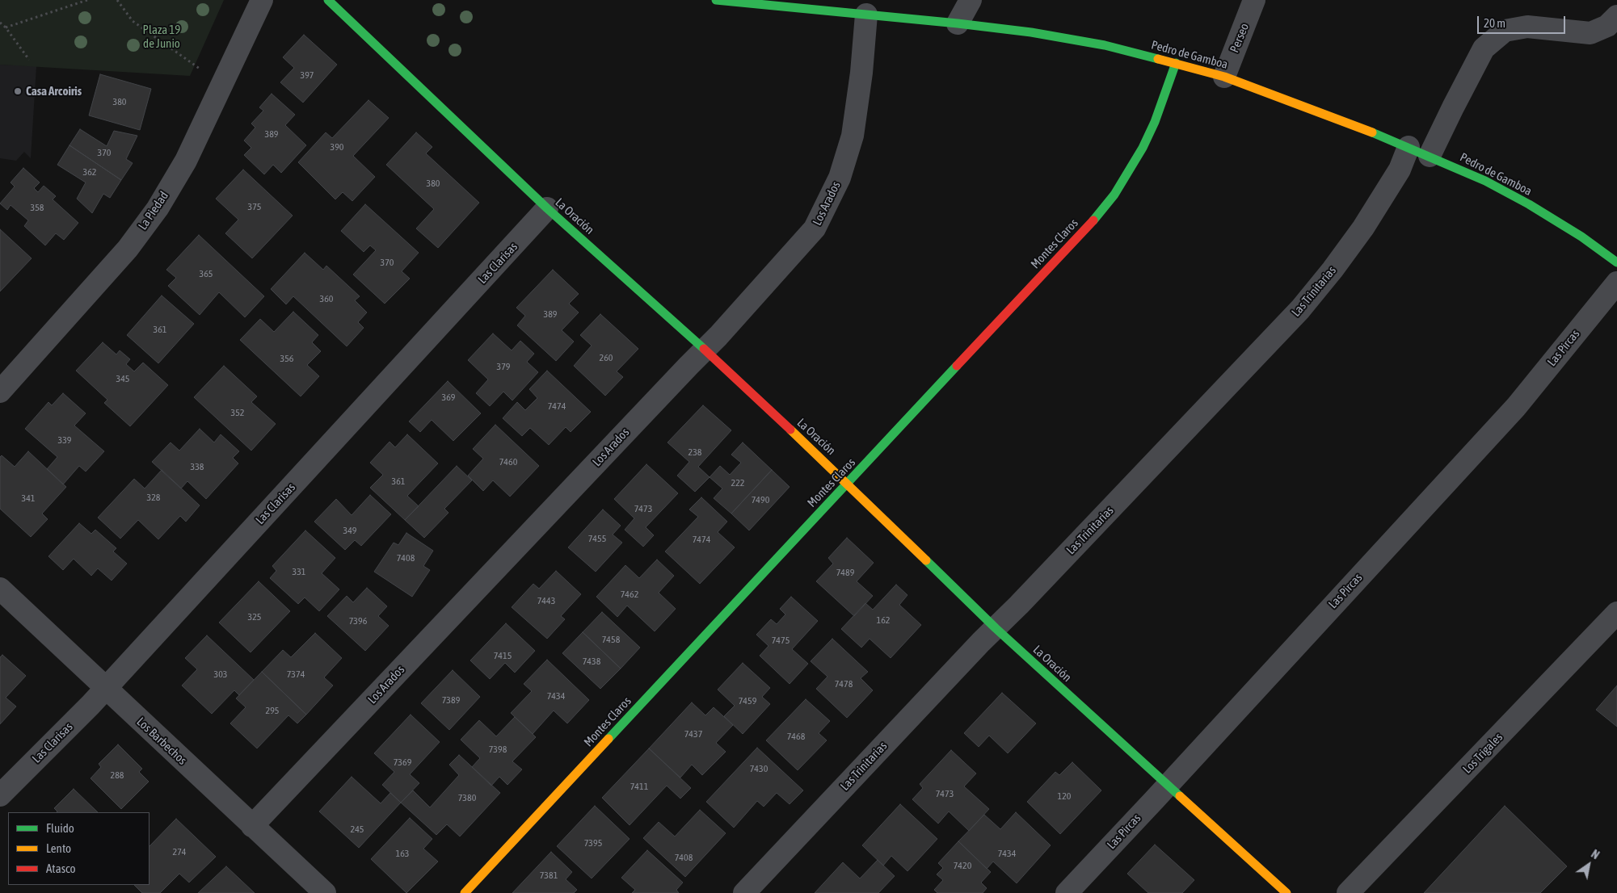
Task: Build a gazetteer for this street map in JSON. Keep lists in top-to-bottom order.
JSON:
{
  "streets": {
    "main road": ["Pedro de Gamboa", "La Oración", "Montes Claros"],
    "street": [
      "Perseo",
      "Los Arados",
      "La Piedad",
      "Las Clarisas",
      "Las Trinitarias",
      "Las Pircas",
      "Los Barbechos",
      "Los Trigales"
    ]
  },
  "crossings": [
    ["Perseo", "Pedro de Gamboa"],
    ["Pedro de Gamboa", "Los Arados"],
    ["Pedro de Gamboa", "Montes Claros"],
    ["Pedro de Gamboa", "Las Trinitarias"],
    ["Los Arados", "La Oración"],
    ["Los Arados", "Los Barbechos"],
    ["La Oración", "Montes Claros"],
    ["La Oración", "Las Clarisas"],
    ["La Oración", "Las Trinitarias"],
    ["La Oración", "Las Pircas"],
    ["Las Clarisas", "Los Barbechos"]
  ],
  "parks": ["Plaza 19 de Junio"],
  "places": ["Casa Arcoiris"],
  "house_numbers": [
    "397",
    "380",
    "389",
    "390",
    "370",
    "362",
    "380",
    "375",
    "358",
    "370",
    "365",
    "360",
    "389",
    "361",
    "260",
    "356",
    "379",
    "345",
    "369",
    "7474",
    "352",
    "339",
    "238",
    "7460",
    "338",
    "361",
    "222",
    "328",
    "341",
    "7490",
    "7473",
    "349",
    "7455",
    "7474",
    "7408",
    "331",
    "7489",
    "7462",
    "7443",
    "325",
    "162",
    "7396",
    "7458",
    "7475",
    "7415",
    "7438",
    "303",
    "7374",
    "7478",
    "7434",
    "7389",
    "7459",
    "295",
    "7437",
    "7468",
    "7398",
    "7369",
    "7430",
    "288",
    "7411",
    "7473",
    "120",
    "7380",
    "245",
    "7395",
    "274",
    "163",
    "7434",
    "7408",
    "7420",
    "7381"
  ],
  "legend": ["Fluido", "Lento", "Atasco"],
  "scale_bar": "20 m",
  "north": "top right"
}
